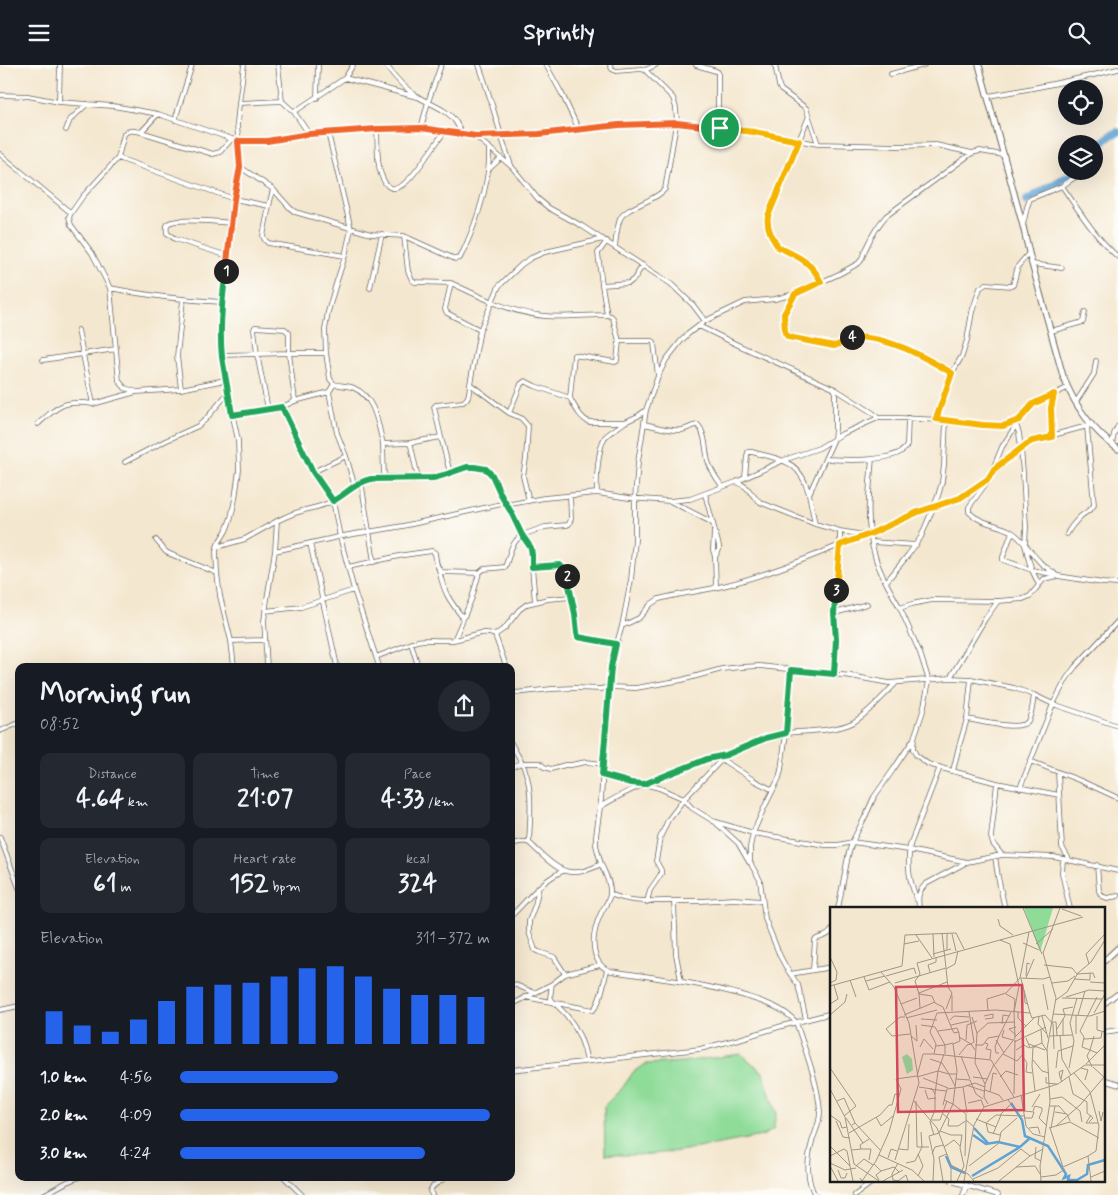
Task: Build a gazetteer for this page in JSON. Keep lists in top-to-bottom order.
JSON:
{
  "page": {
    "header": "Sprintly",
    "pins": [
      "1",
      "4",
      "2",
      "3"
    ],
    "heading": ["Morning run", "08:52"],
    "stats": [
      ["Distance", "4.64 km"],
      ["Time", "21:07"],
      ["Pace", "4:33 /km"],
      ["Elevation", "61 m"],
      ["Heart rate", "152 bpm"],
      ["kcal", "324"]
    ],
    "chart": ["Elevation", "311–372 m"],
    "list": [
      {
        "name": "1.0 km",
        "note": "4:56"
      },
      {
        "name": "2.0 km",
        "note": "4:09"
      },
      {
        "name": "3.0 km",
        "note": "4:24"
      }
    ]
  }
}
